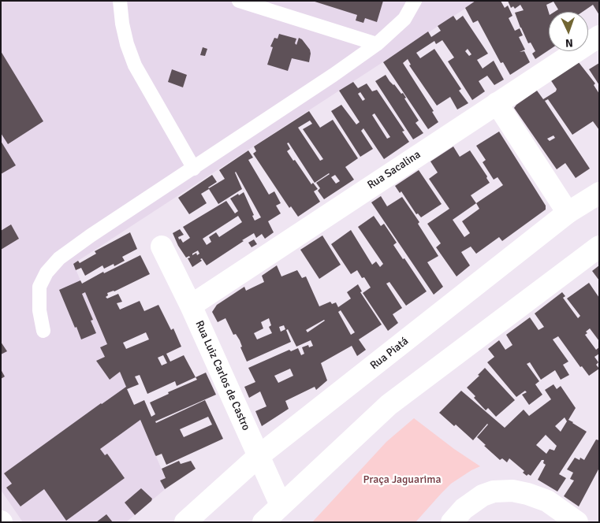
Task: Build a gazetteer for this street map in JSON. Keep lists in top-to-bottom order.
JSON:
{
  "streets": {
    "street": ["Rua Sacalina", "Rua Piatá", "Rua Luiz Carlos de Castro"]
  },
  "crossings": [
    ["Rua Sacalina", "Rua Luiz Carlos de Castro"],
    ["Rua Piatá", "Rua Luiz Carlos de Castro"]
  ],
  "parks": ["Praça Jaguarima"],
  "north": "bottom"
}
